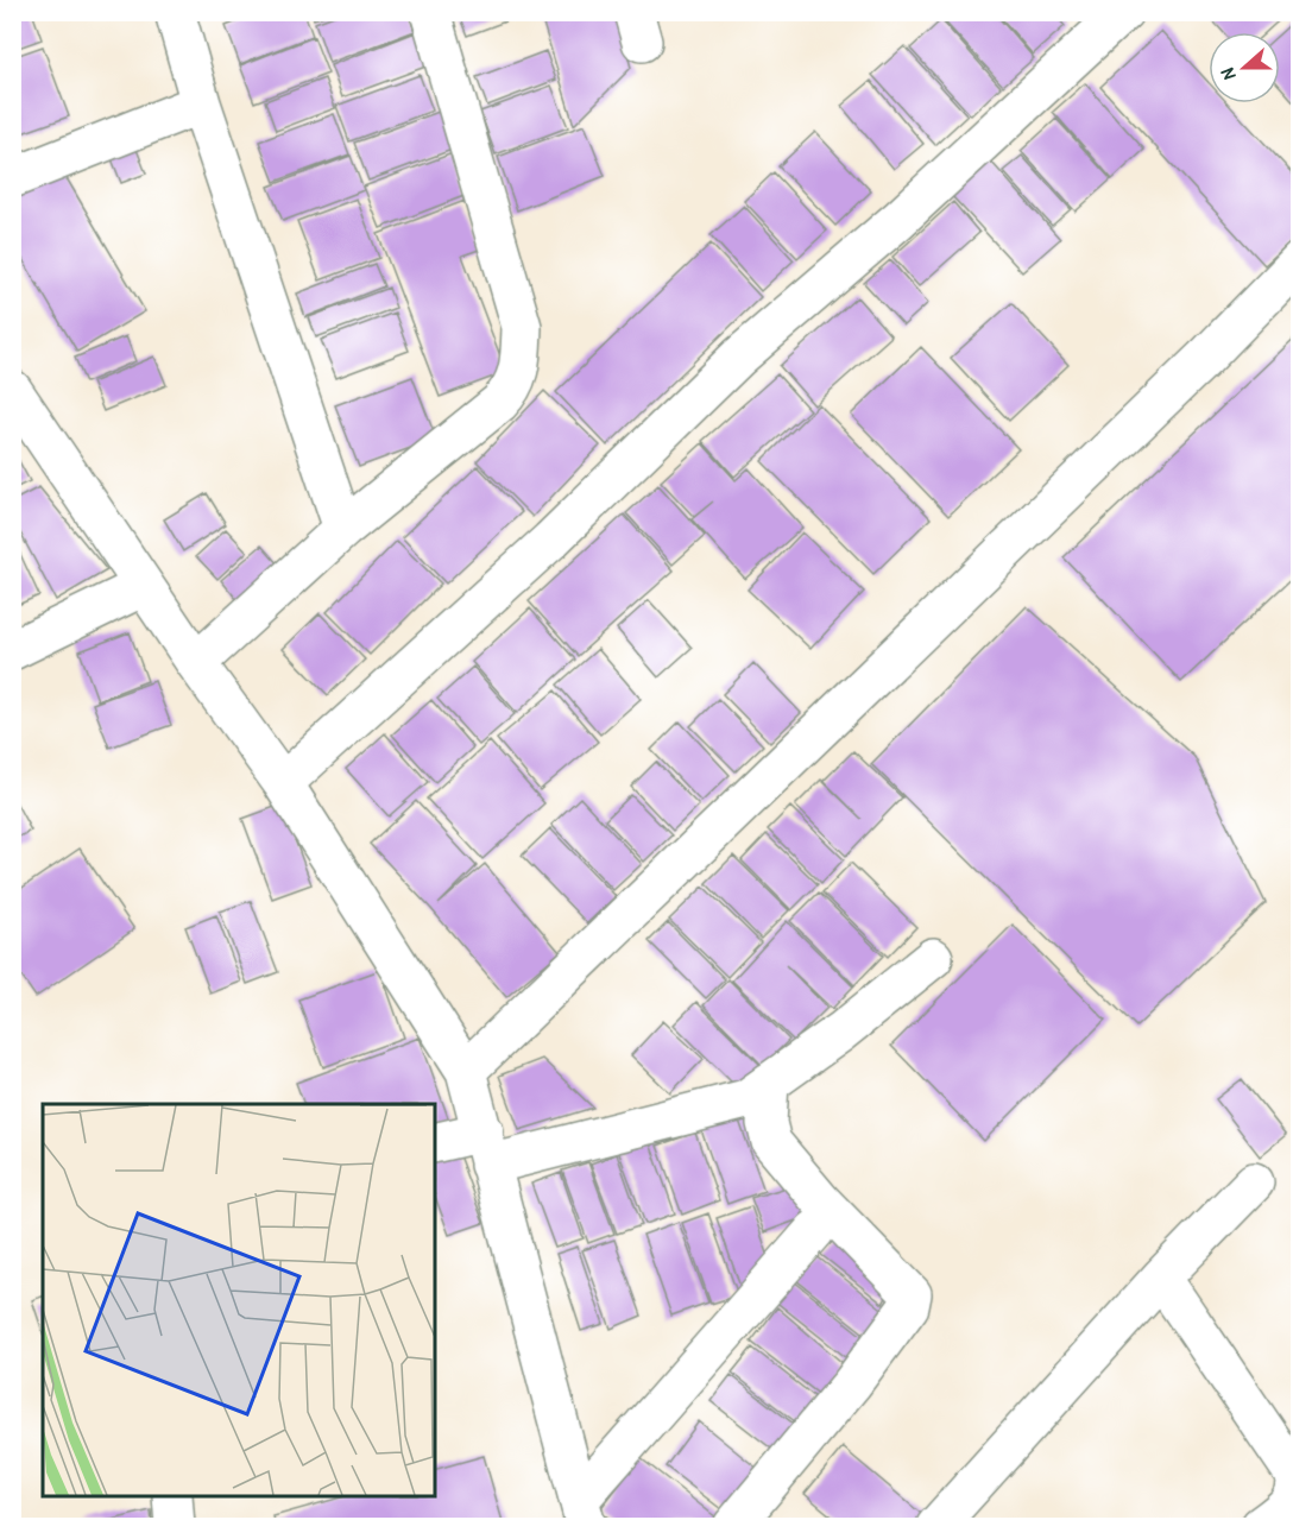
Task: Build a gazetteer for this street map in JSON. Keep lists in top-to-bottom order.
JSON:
{
  "north": "left"
}
